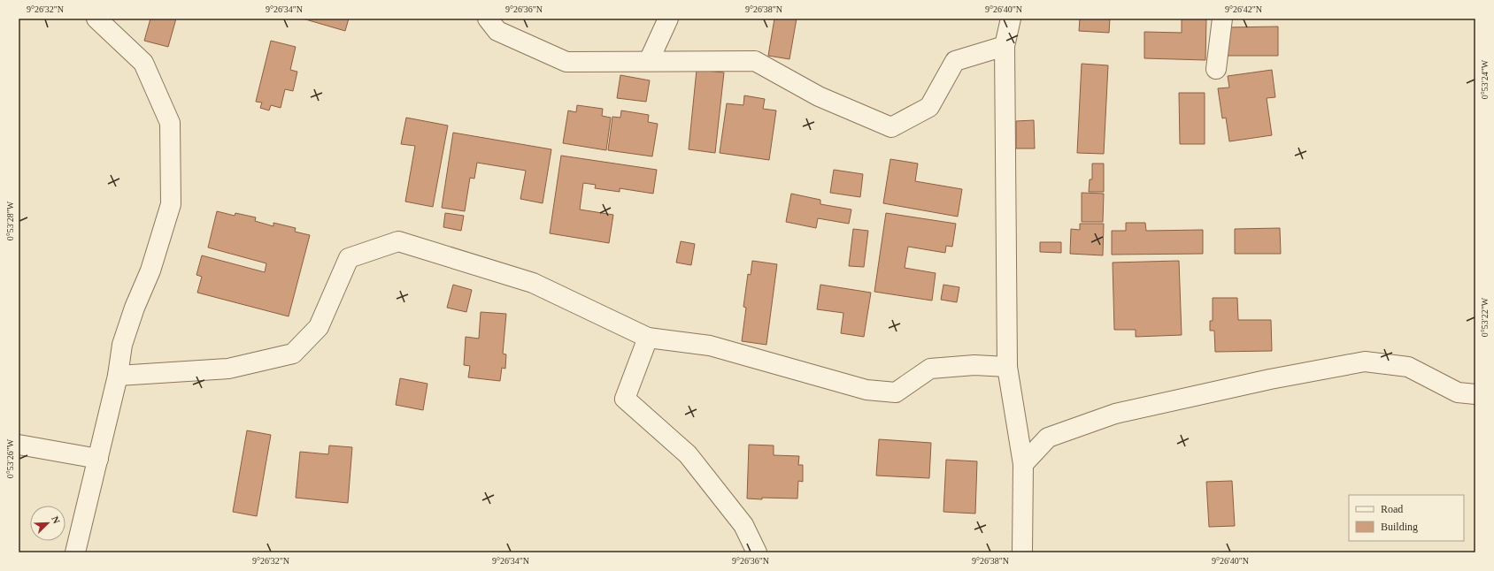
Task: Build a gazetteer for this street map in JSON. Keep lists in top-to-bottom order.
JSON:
{
  "legend": ["Road", "Building"],
  "north": "top right",
  "coordinates": [
    "9°26'32\"N",
    "9°26'34\"N",
    "9°26'36\"N",
    "9°26'38\"N",
    "9°26'40\"N",
    "9°26'42\"N",
    "0°53'24\"W",
    "0°53'28\"W",
    "0°53'22\"W",
    "0°53'26\"W"
  ]
}
